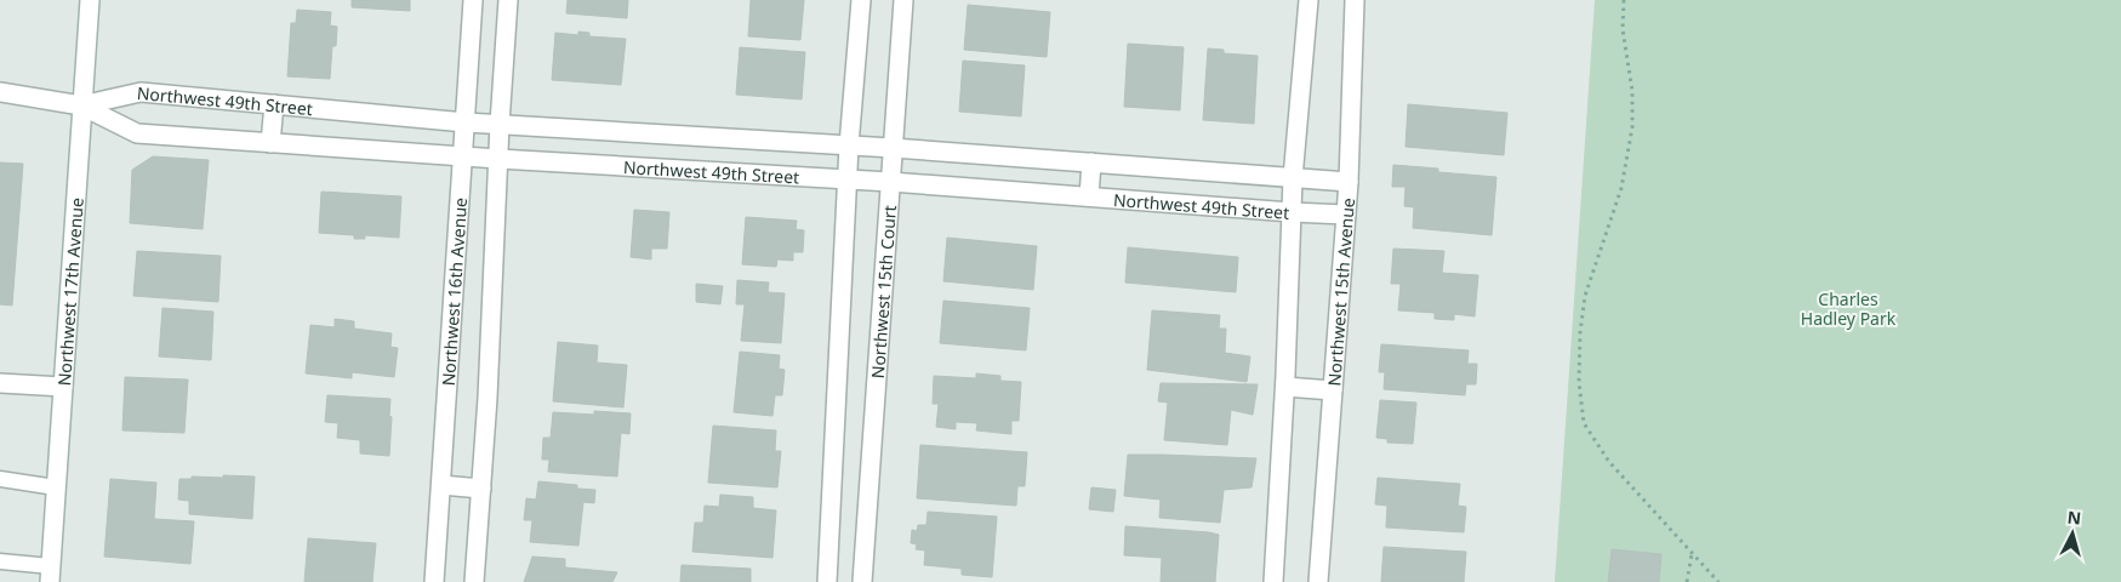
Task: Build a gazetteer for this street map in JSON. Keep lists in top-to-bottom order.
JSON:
{
  "streets": {
    "street": [
      "Northwest 49th Street",
      "Northwest 17th Avenue",
      "Northwest 16th Avenue",
      "Northwest 15th Court",
      "Northwest 15th Avenue"
    ]
  },
  "crossings": [
    ["Northwest 49th Street", "Northwest 17th Avenue"],
    ["Northwest 49th Street", "Northwest 16th Avenue"],
    ["Northwest 49th Street", "Northwest 15th Court"],
    ["Northwest 49th Street", "Northwest 15th Avenue"]
  ],
  "parks": ["Charles Hadley Park"],
  "north": "top"
}
